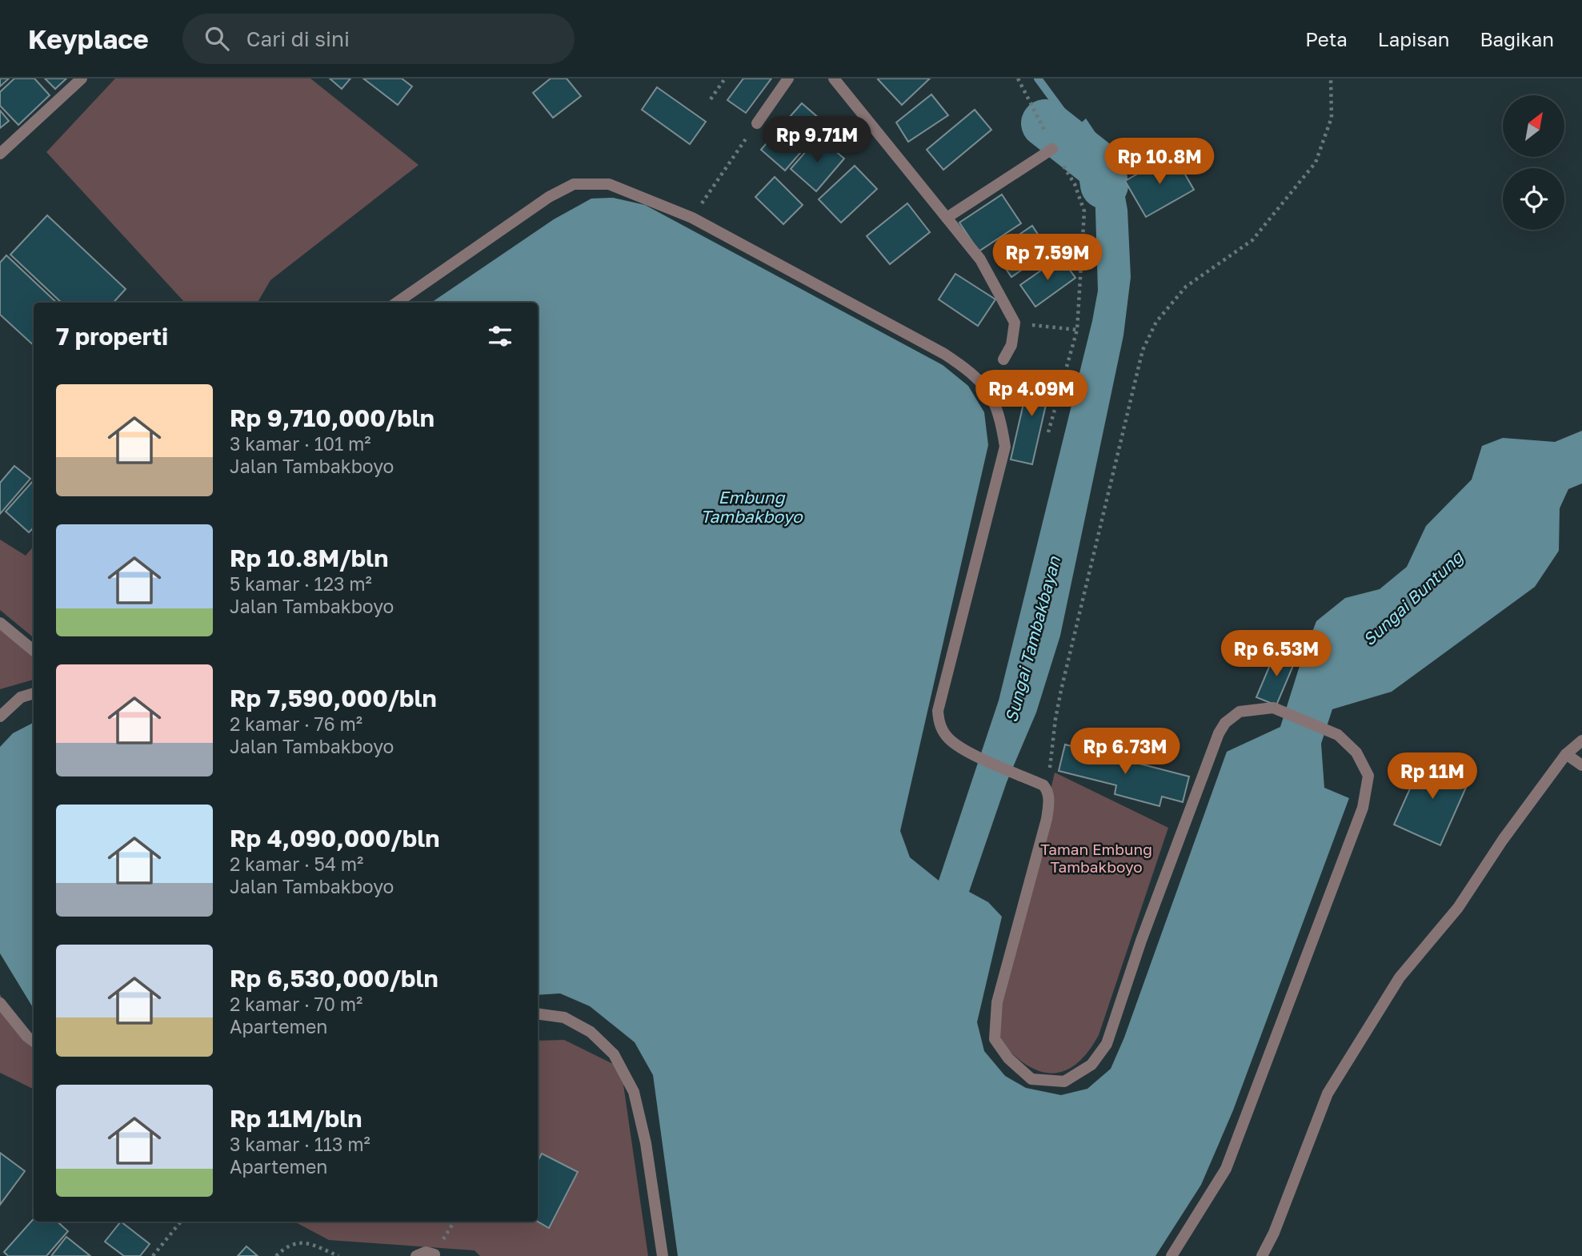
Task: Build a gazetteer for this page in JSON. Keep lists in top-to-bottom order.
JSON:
{
  "water": ["Embung Tambakboyo", "Sungai Buntung", "Sungai Tambakbayan"],
  "parks": ["Taman Embung Tambakboyo"],
  "north": "top right",
  "page": {
    "header": "Keyplace",
    "search": "Cari di sini",
    "nav": ["Peta", "Lapisan", "Bagikan"],
    "price": [
      "Rp 9.71M",
      "Rp 10.8M",
      "Rp 7.59M",
      "Rp 4.09M",
      "Rp 6.53M",
      "Rp 6.73M",
      "Rp 11M"
    ],
    "heading": "7 properti",
    "list": [
      {
        "name": "Rp 9,710,000/bln",
        "note": "3 kamar · 101 m² · Jalan Tambakboyo"
      },
      {
        "name": "Rp 10.8M/bln",
        "note": "5 kamar · 123 m² · Jalan Tambakboyo"
      },
      {
        "name": "Rp 7,590,000/bln",
        "note": "2 kamar · 76 m² · Jalan Tambakboyo"
      },
      {
        "name": "Rp 4,090,000/bln",
        "note": "2 kamar · 54 m² · Jalan Tambakboyo"
      },
      {
        "name": "Rp 6,530,000/bln",
        "note": "2 kamar · 70 m² · Apartemen"
      },
      {
        "name": "Rp 11M/bln",
        "note": "3 kamar · 113 m² · Apartemen"
      }
    ]
  }
}
